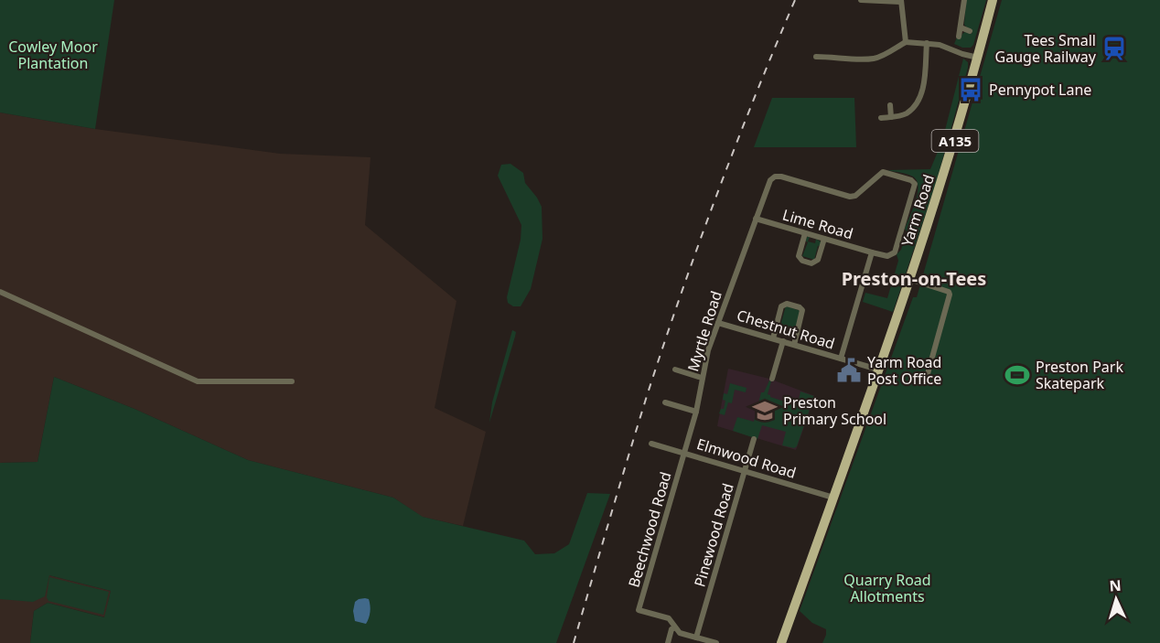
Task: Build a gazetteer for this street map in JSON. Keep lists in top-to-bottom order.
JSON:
{
  "streets": {
    "main road": ["A135", "Yarm Road"],
    "street": [
      "Lime Road",
      "Chestnut Road",
      "Myrtle Road",
      "Elmwood Road",
      "Beechwood Road",
      "Pinewood Road"
    ]
  },
  "crossings": [
    ["Yarm Road", "Chestnut Road"],
    ["Yarm Road", "Elmwood Road"],
    ["Lime Road", "Myrtle Road"],
    ["Chestnut Road", "Myrtle Road"],
    ["Myrtle Road", "Elmwood Road"],
    ["Myrtle Road", "Beechwood Road"],
    ["Elmwood Road", "Beechwood Road"],
    ["Elmwood Road", "Pinewood Road"]
  ],
  "districts": ["Preston-on-Tees"],
  "parks": ["Cowley Moor Plantation", "Quarry Road Allotments"],
  "places": {
    "station": ["Tees Small Gauge Railway"],
    "bus stop": ["Pennypot Lane"],
    "public building": ["Yarm Road Post Office"],
    "sports": ["Preston Park Skatepark"],
    "school or university": ["Preston Primary School"]
  },
  "north": "top"
}
